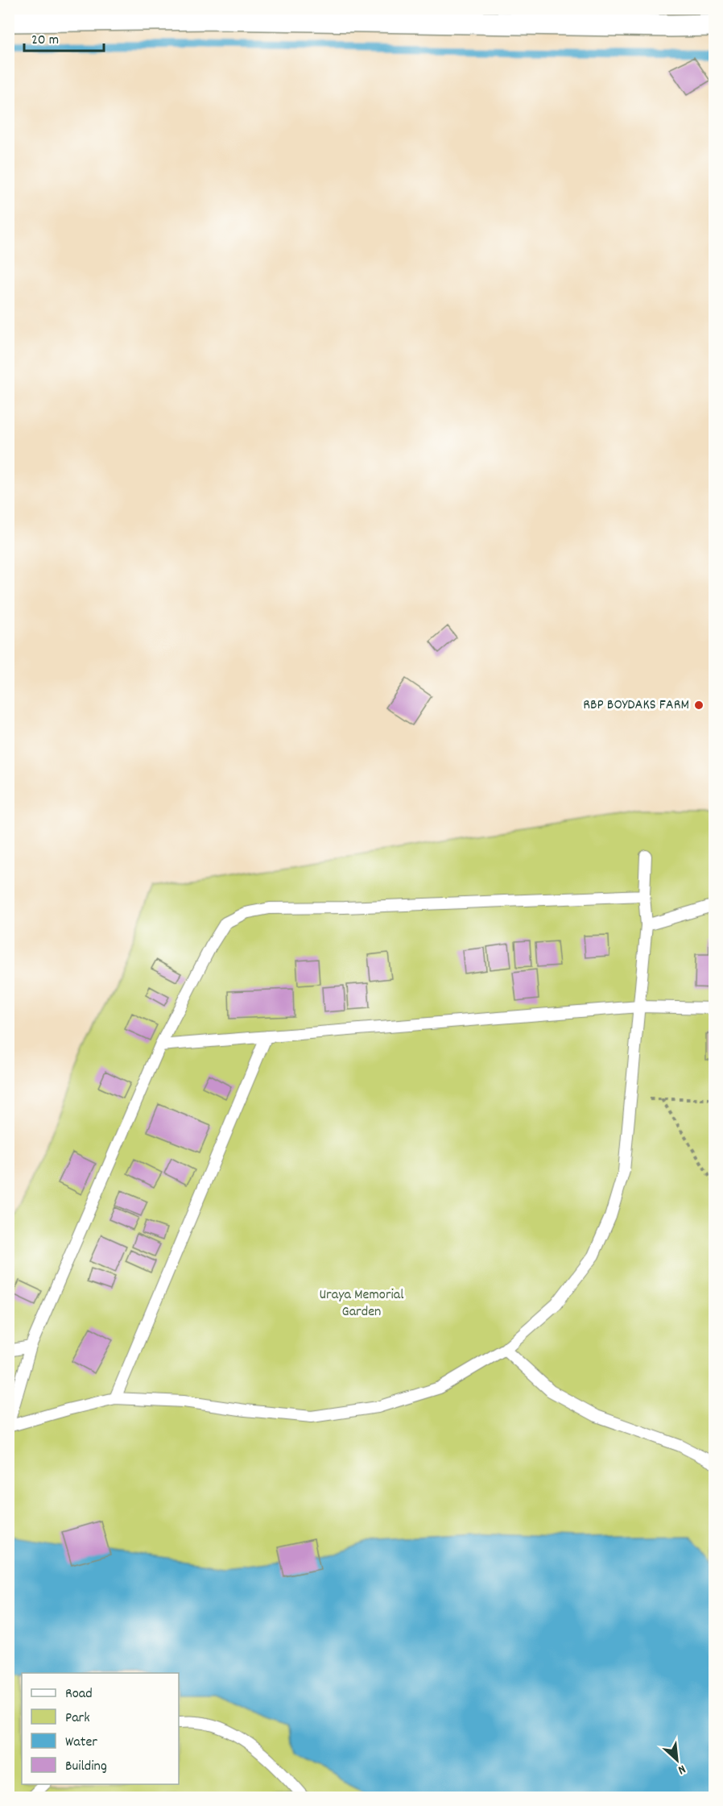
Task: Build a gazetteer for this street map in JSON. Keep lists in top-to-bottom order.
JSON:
{
  "parks": ["Uraya Memorial Garden"],
  "places": ["RBP BOYDAKS FARM"],
  "legend": [
    "Road",
    "Park",
    "Water",
    "Building"
  ],
  "scale_bar": "20 m",
  "north": "bottom right"
}
